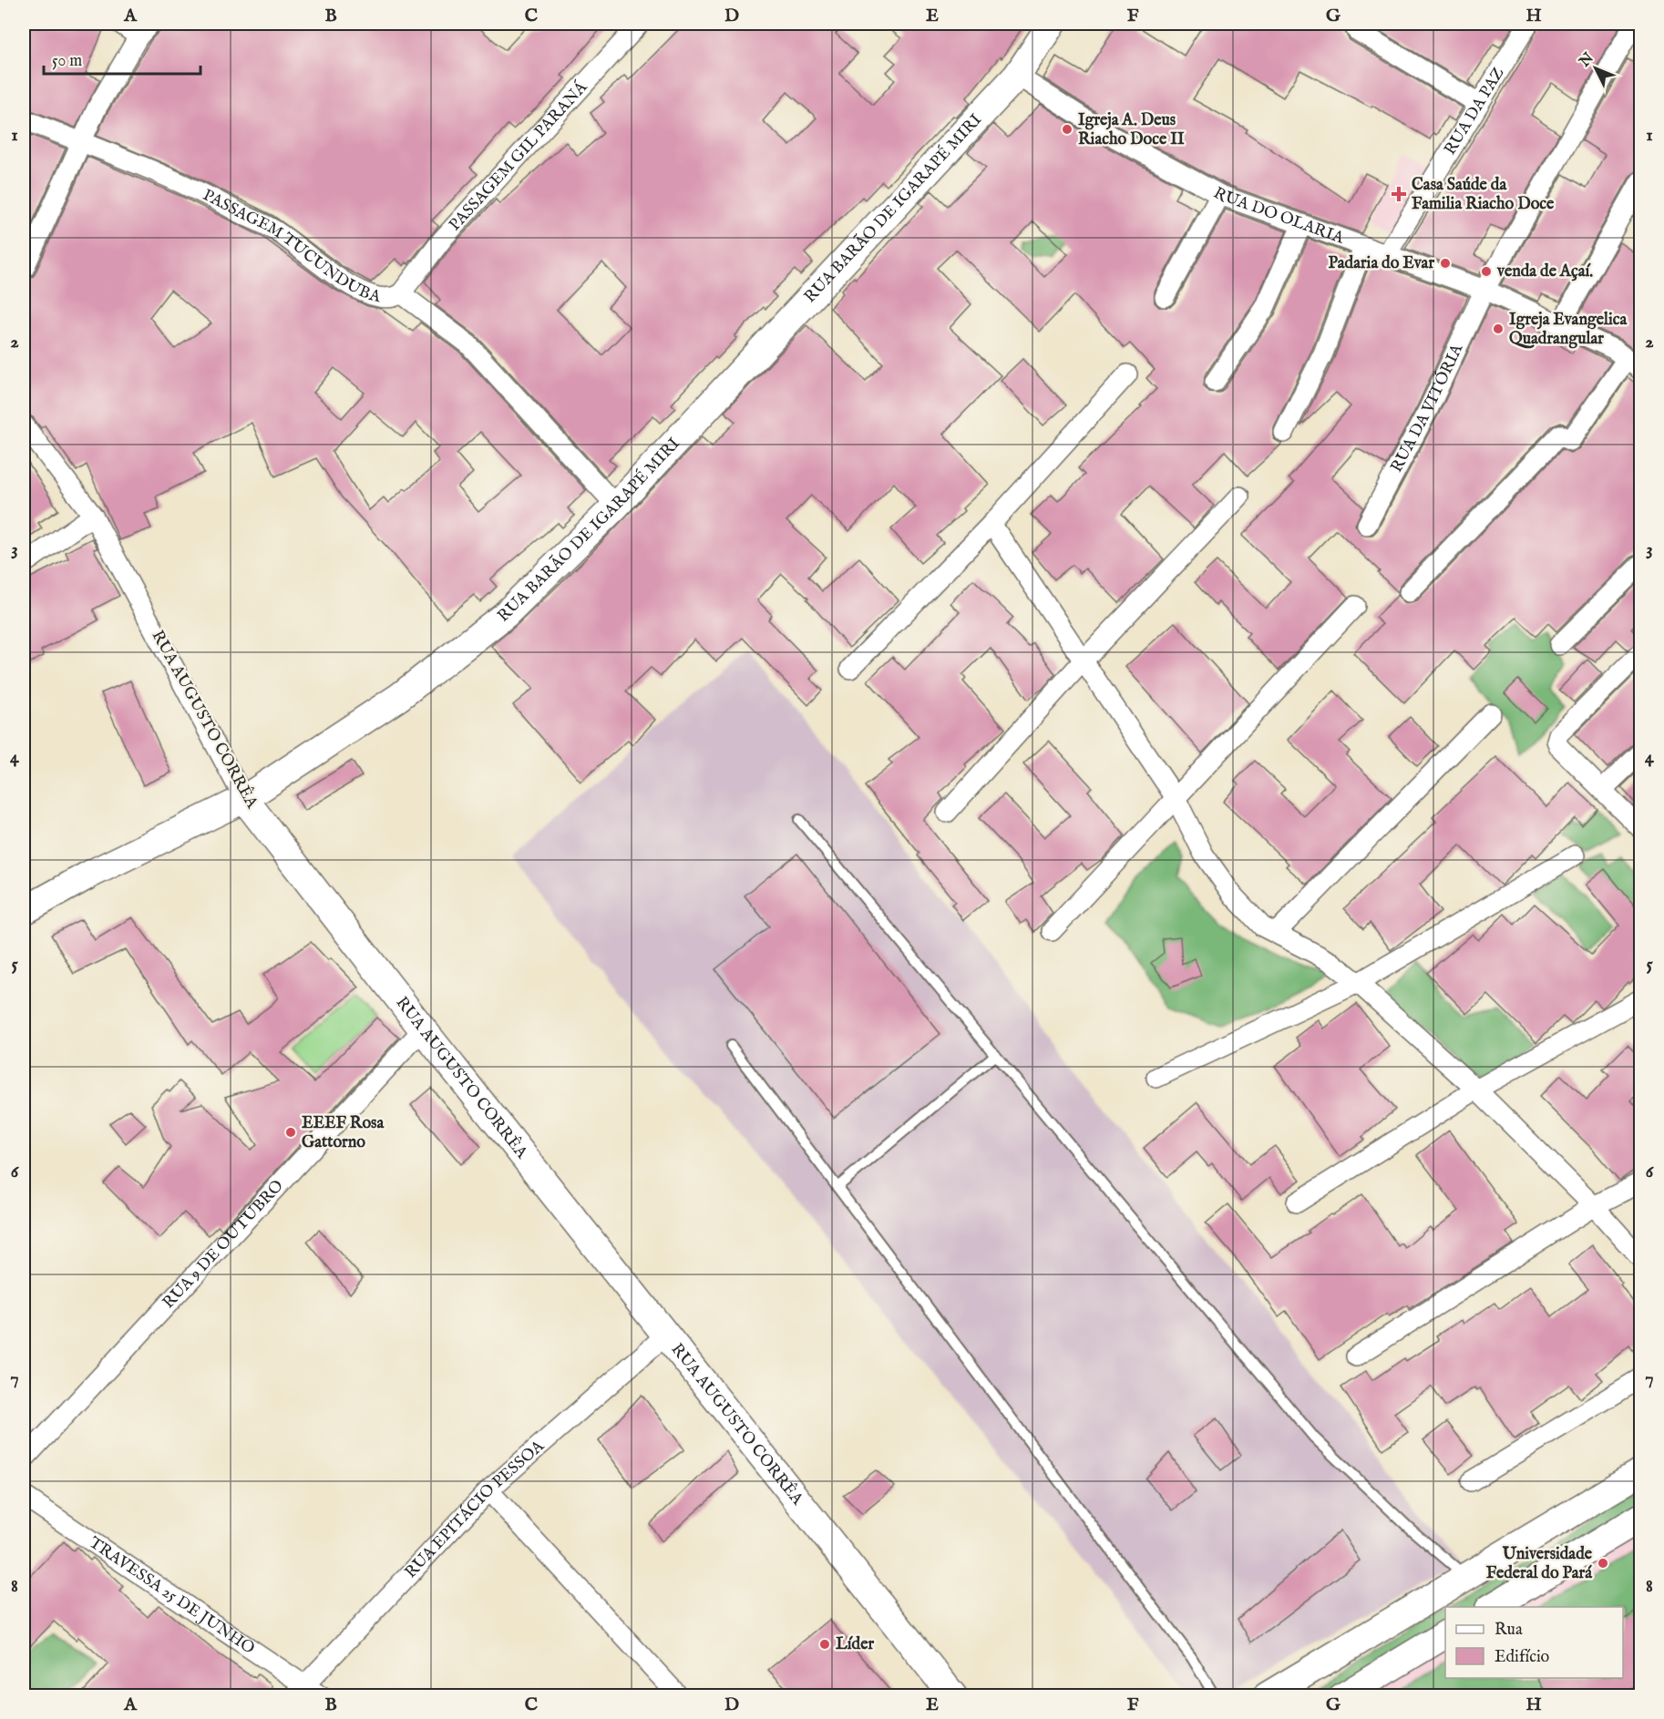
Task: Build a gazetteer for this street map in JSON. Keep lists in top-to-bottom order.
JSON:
{
  "streets": {
    "main road": ["RUA BARÃO DE IGARAPÉ MIRI", "RUA AUGUSTO CORRÊA"],
    "street": [
      "RUA DA PAZ",
      "PASSAGEM GIL PARANÁ",
      "RUA DO OLARIA",
      "PASSAGEM TUCUNDUBA",
      "RUA DA VITÓRIA",
      "RUA 9 DE OUTUBRO",
      "RUA EPITÁCIO PESSOA",
      "TRAVESSA 25 DE JUNHO"
    ]
  },
  "crossings": [
    ["RUA DA PAZ", "RUA DO OLARIA"],
    ["PASSAGEM GIL PARANÁ", "PASSAGEM TUCUNDUBA"],
    ["RUA BARÃO DE IGARAPÉ MIRI", "RUA DO OLARIA"],
    ["RUA BARÃO DE IGARAPÉ MIRI", "PASSAGEM TUCUNDUBA"],
    ["RUA BARÃO DE IGARAPÉ MIRI", "RUA AUGUSTO CORRÊA"],
    ["RUA DO OLARIA", "RUA DA VITÓRIA"],
    ["RUA AUGUSTO CORRÊA", "RUA 9 DE OUTUBRO"],
    ["RUA AUGUSTO CORRÊA", "RUA EPITÁCIO PESSOA"],
    ["RUA EPITÁCIO PESSOA", "TRAVESSA 25 DE JUNHO"]
  ],
  "places": {
    "other": [
      "Igreja A. Deus Riacho Doce II",
      "Padaria do Evar",
      "venda de Açaí.",
      "Igreja Evangelica Quadrangular",
      "EEEF Rosa Gattorno",
      "Universidade Federal do Pará",
      "Líder"
    ],
    "health": ["Casa Saúde da Familia Riacho Doce"]
  },
  "legend": ["Rua", "Edifício"],
  "scale_bar": "50 m",
  "north": "top left",
  "grid": {
    "columns": [
      "A",
      "B",
      "C",
      "D",
      "E",
      "F",
      "G",
      "H"
    ],
    "rows": [
      "1",
      "2",
      "3",
      "4",
      "5",
      "6",
      "7",
      "8"
    ]
  }
}
